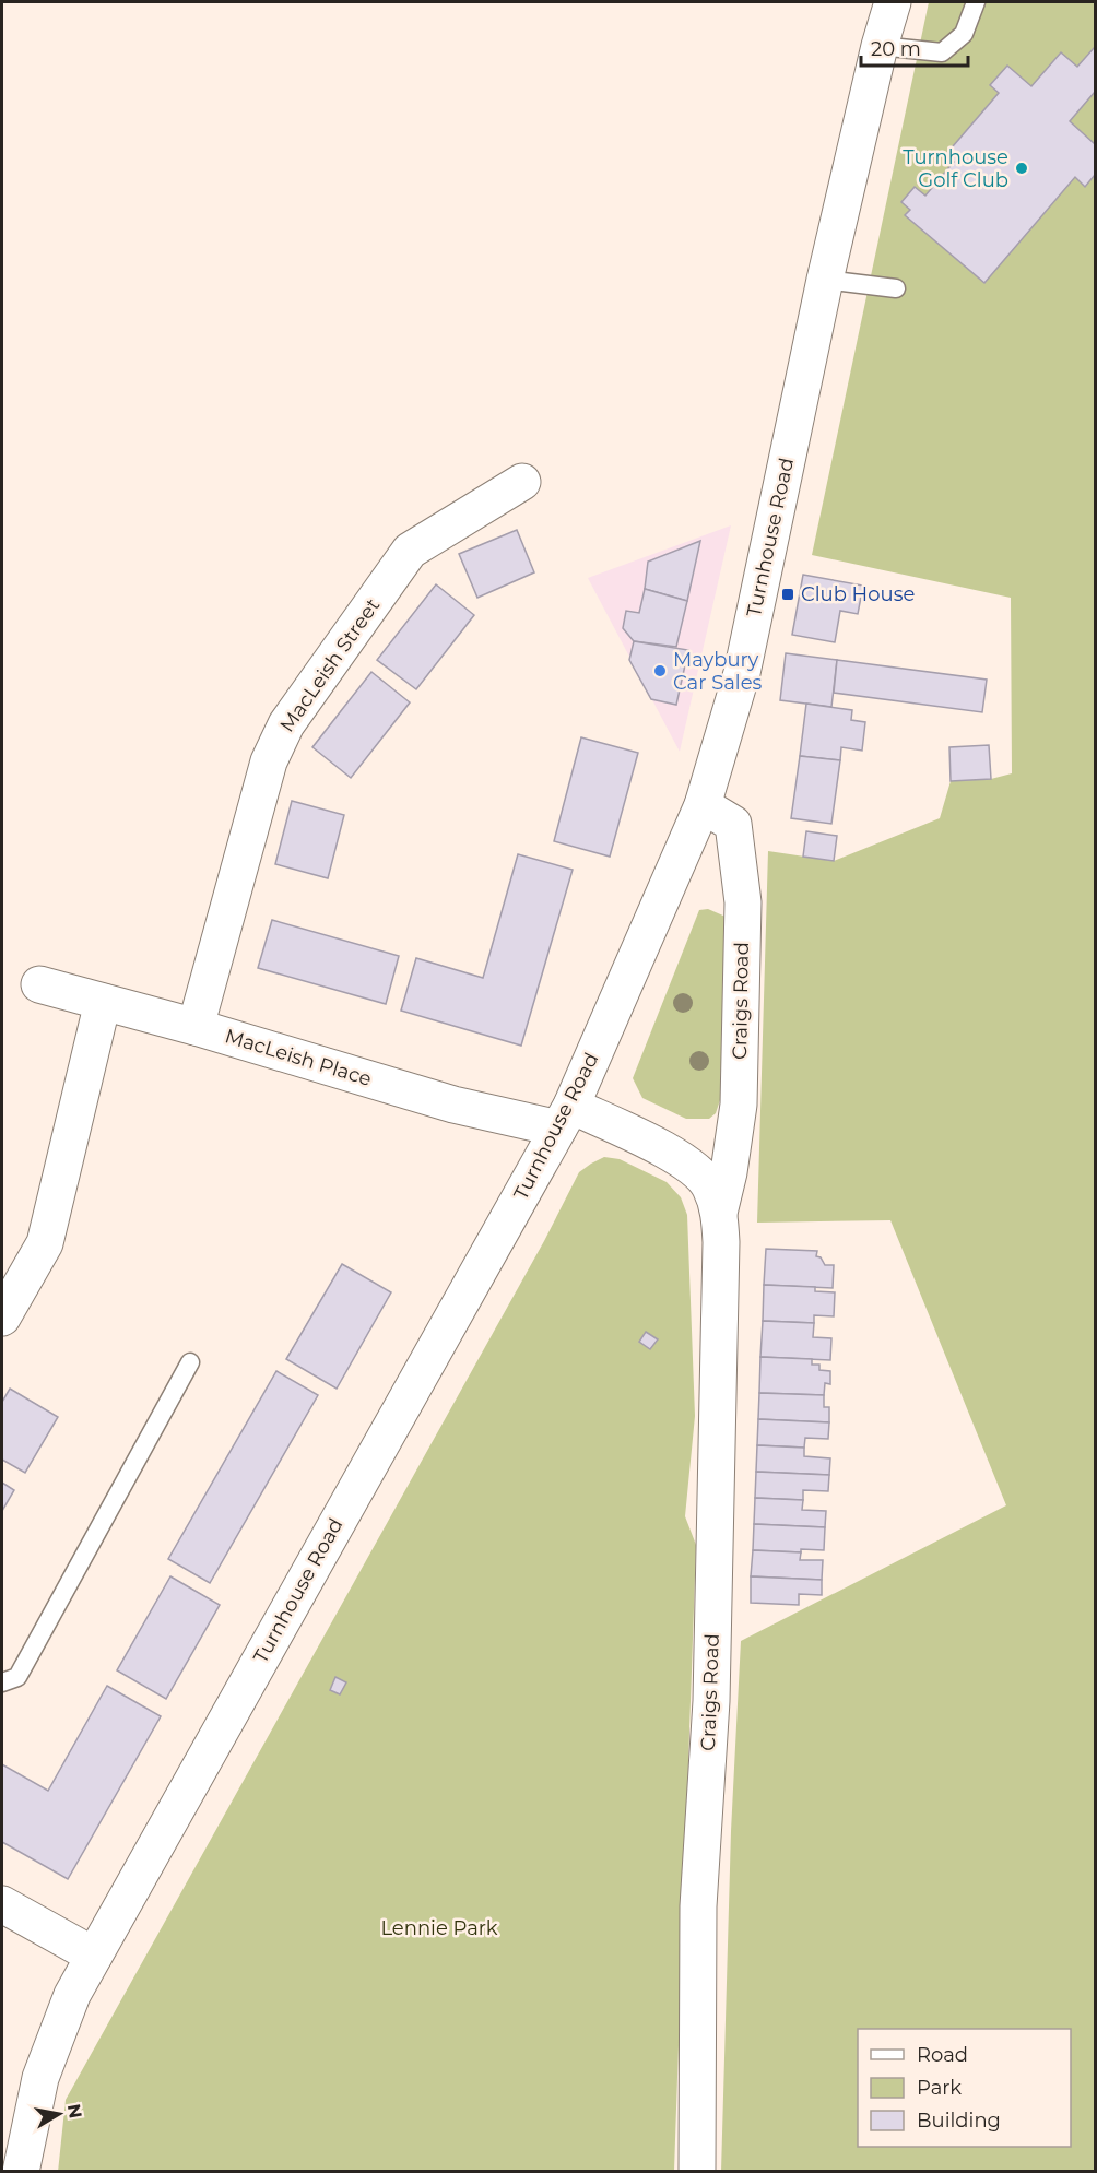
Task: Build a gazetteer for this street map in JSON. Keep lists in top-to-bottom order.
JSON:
{
  "streets": {
    "street": [
      "Turnhouse Road",
      "MacLeish Street",
      "Craigs Road",
      "MacLeish Place"
    ]
  },
  "crossings": [
    ["Turnhouse Road", "Craigs Road"],
    ["Turnhouse Road", "MacLeish Place"],
    ["MacLeish Street", "MacLeish Place"],
    ["Craigs Road", "MacLeish Place"]
  ],
  "parks": ["Lennie Park"],
  "places": {
    "other": ["Turnhouse Golf Club", "Maybury Car Sales"],
    "transit": ["Club House"]
  },
  "legend": ["Road", "Park", "Building"],
  "scale_bar": "20 m",
  "north": "right"
}
